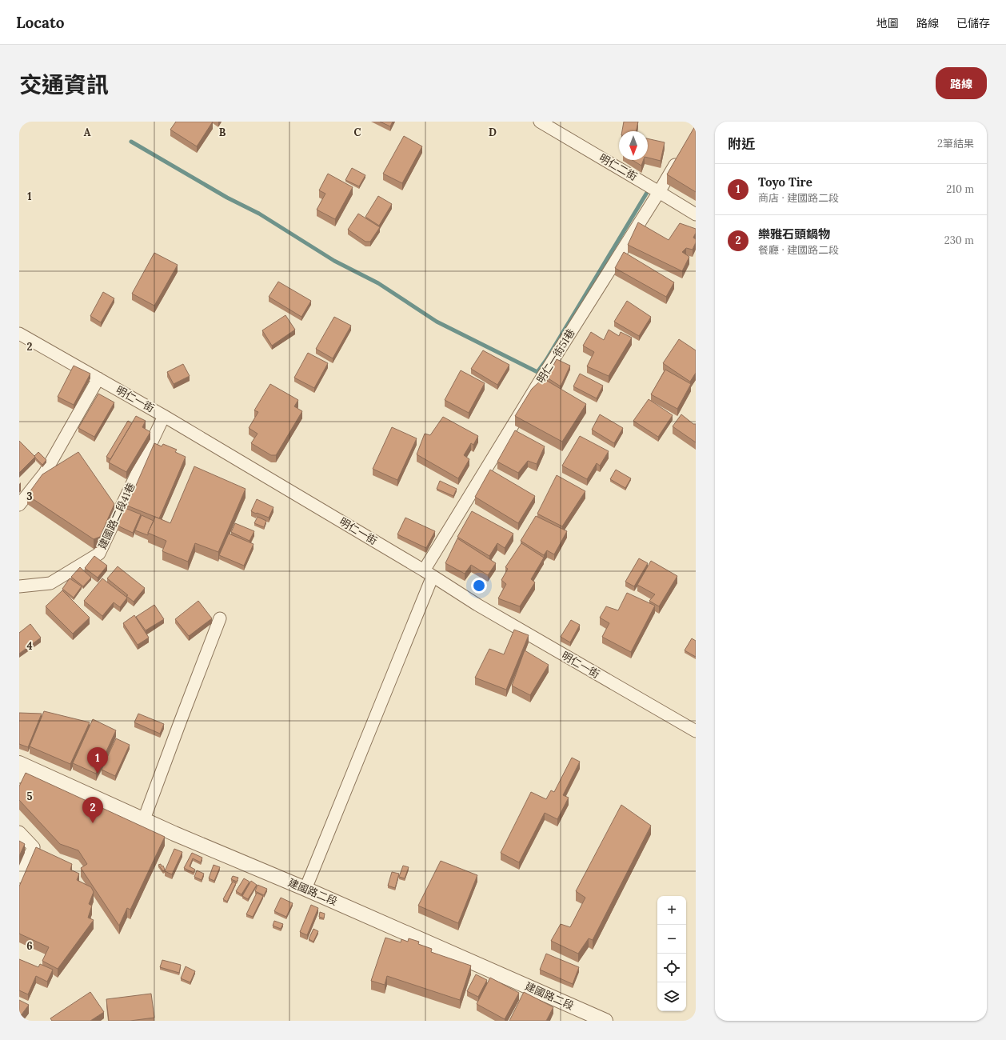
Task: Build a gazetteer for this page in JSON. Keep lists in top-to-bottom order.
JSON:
{
  "streets": {
    "street": [
      "明仁二街",
      "明仁一街51巷",
      "明仁一街",
      "建國路二段41巷",
      "建國路二段"
    ]
  },
  "crossings": [
    ["明仁二街", "明仁一街51巷"],
    ["明仁一街51巷", "明仁一街"],
    ["明仁一街51巷", "建國路二段"],
    ["明仁一街", "建國路二段41巷"]
  ],
  "north": "bottom",
  "page": {
    "header": "Locato",
    "nav": ["地圖", "路線", "已儲存"],
    "title": "交通資訊",
    "buttons": "路線",
    "heading": ["附近", "2筆結果"],
    "list": [
      {
        "mark": "1",
        "name": "Toyo Tire",
        "note": "商店 · 建國路二段",
        "value": "210 m"
      },
      {
        "mark": "2",
        "name": "樂雅石頭鍋物",
        "note": "餐廳 · 建國路二段",
        "value": "230 m"
      }
    ],
    "pins": ["1", "2"],
    "map_buttons": ["+", "−"]
  },
  "grid": {
    "columns": [
      "A",
      "B",
      "C",
      "D"
    ],
    "rows": [
      "1",
      "2",
      "3",
      "4",
      "5",
      "6"
    ]
  }
}
